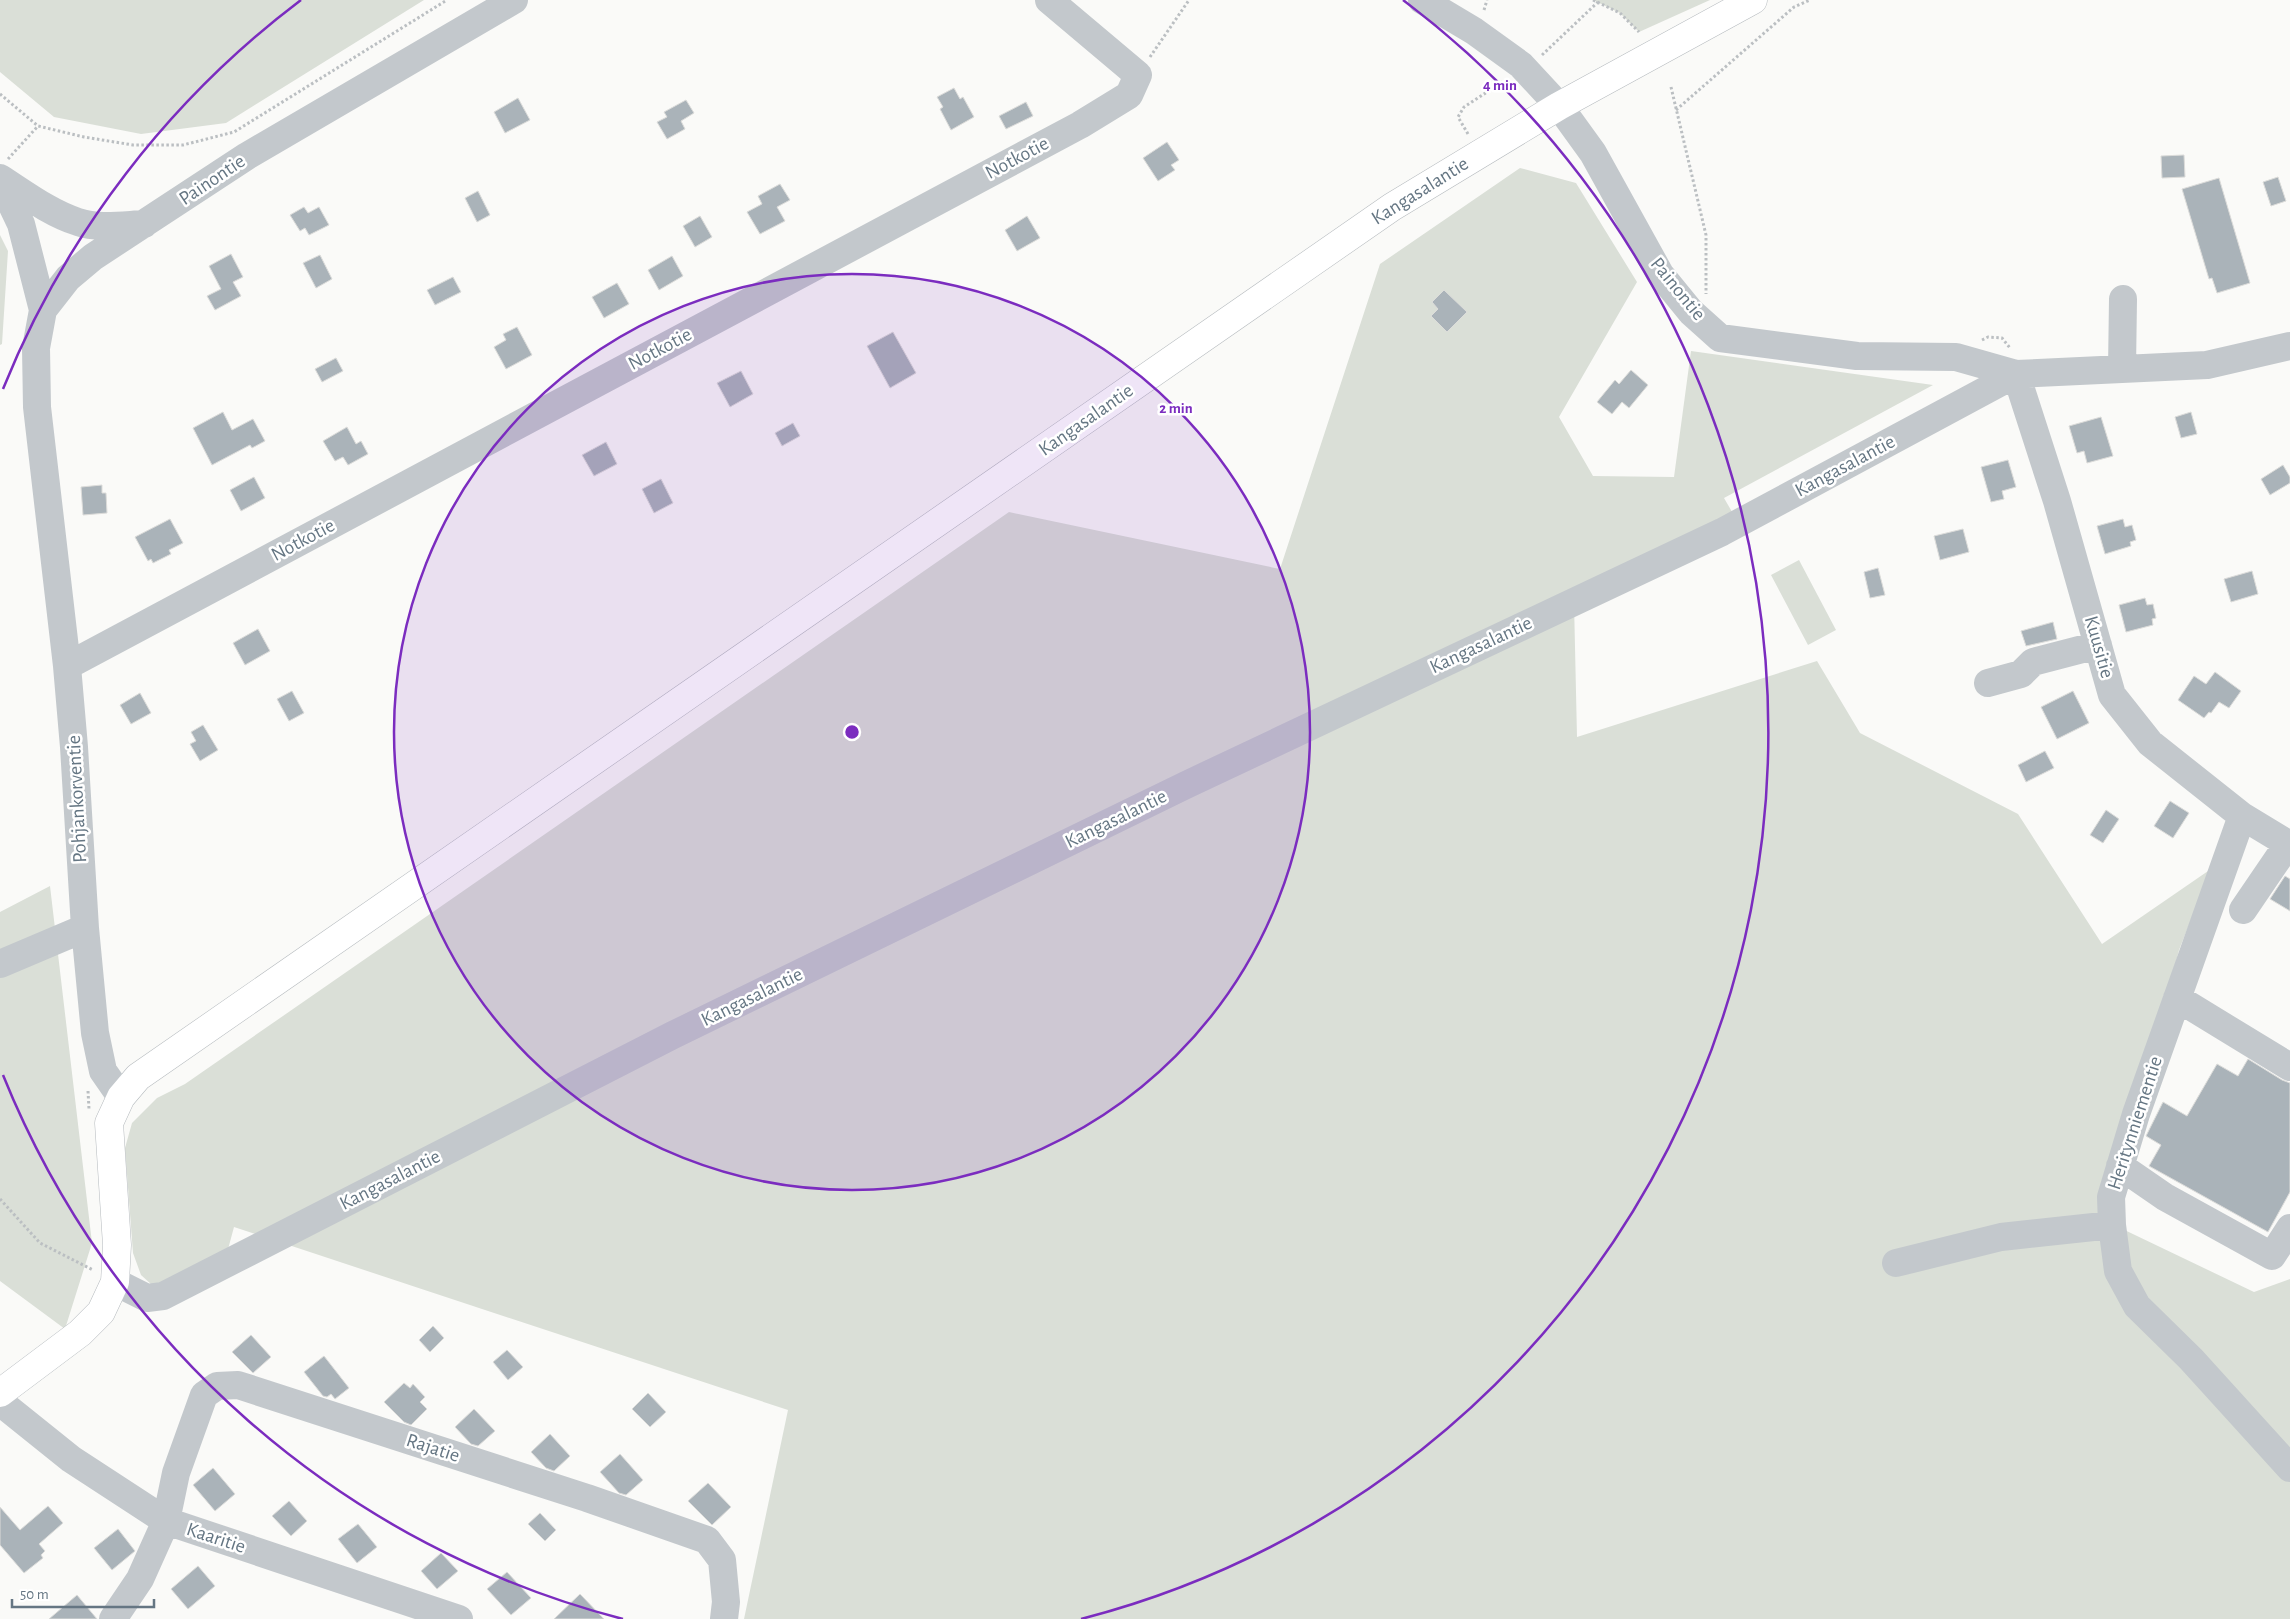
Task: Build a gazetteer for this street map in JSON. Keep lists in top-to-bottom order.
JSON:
{
  "streets": {
    "main road": ["Kangasalantie"],
    "street": [
      "Notkotie",
      "Painontie",
      "Kuusitie",
      "Pohjankorventie",
      "Heritynniementie",
      "Rajatie",
      "Kaaritie"
    ]
  },
  "crossings": [
    ["Notkotie", "Pohjankorventie"],
    ["Painontie", "Kangasalantie"],
    ["Painontie", "Kuusitie"],
    ["Painontie", "Pohjankorventie"],
    ["Kangasalantie", "Kuusitie"],
    ["Kangasalantie", "Pohjankorventie"],
    ["Kuusitie", "Heritynniementie"],
    ["Rajatie", "Kaaritie"]
  ],
  "scale_bar": "50 m",
  "rings": ["4 min", "2 min"]
}
